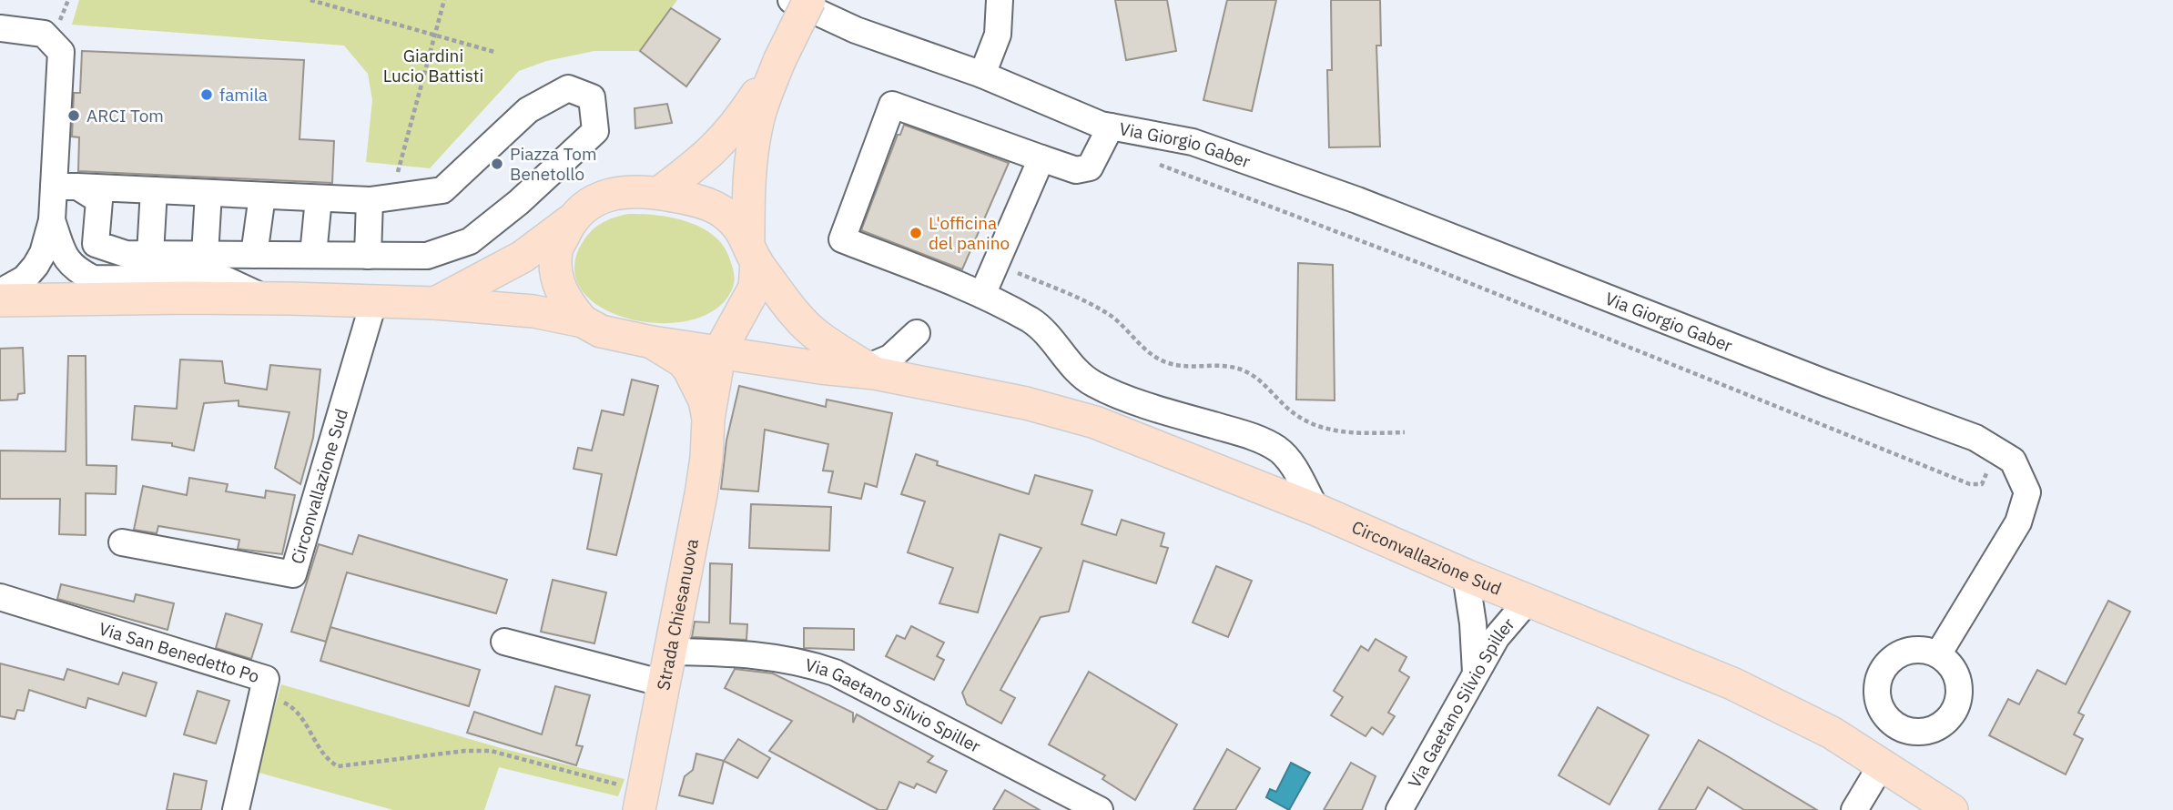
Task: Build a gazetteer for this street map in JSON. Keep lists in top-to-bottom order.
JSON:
{
  "streets": {
    "main road": ["Circonvallazione Sud", "Strada Chiesanuova"],
    "street": ["Via Giorgio Gaber", "Via San Benedetto Po", "Via Gaetano Silvio Spiller"]
  },
  "crossings": [
    ["Circonvallazione Sud", "Strada Chiesanuova"],
    ["Circonvallazione Sud", "Via Gaetano Silvio Spiller"],
    ["Strada Chiesanuova", "Via Gaetano Silvio Spiller"]
  ],
  "parks": ["Giardini Lucio Battisti"],
  "places": [
    "famila",
    "ARCI Tom",
    "Piazza Tom Benetollo",
    "L'officina del panino"
  ]
}
